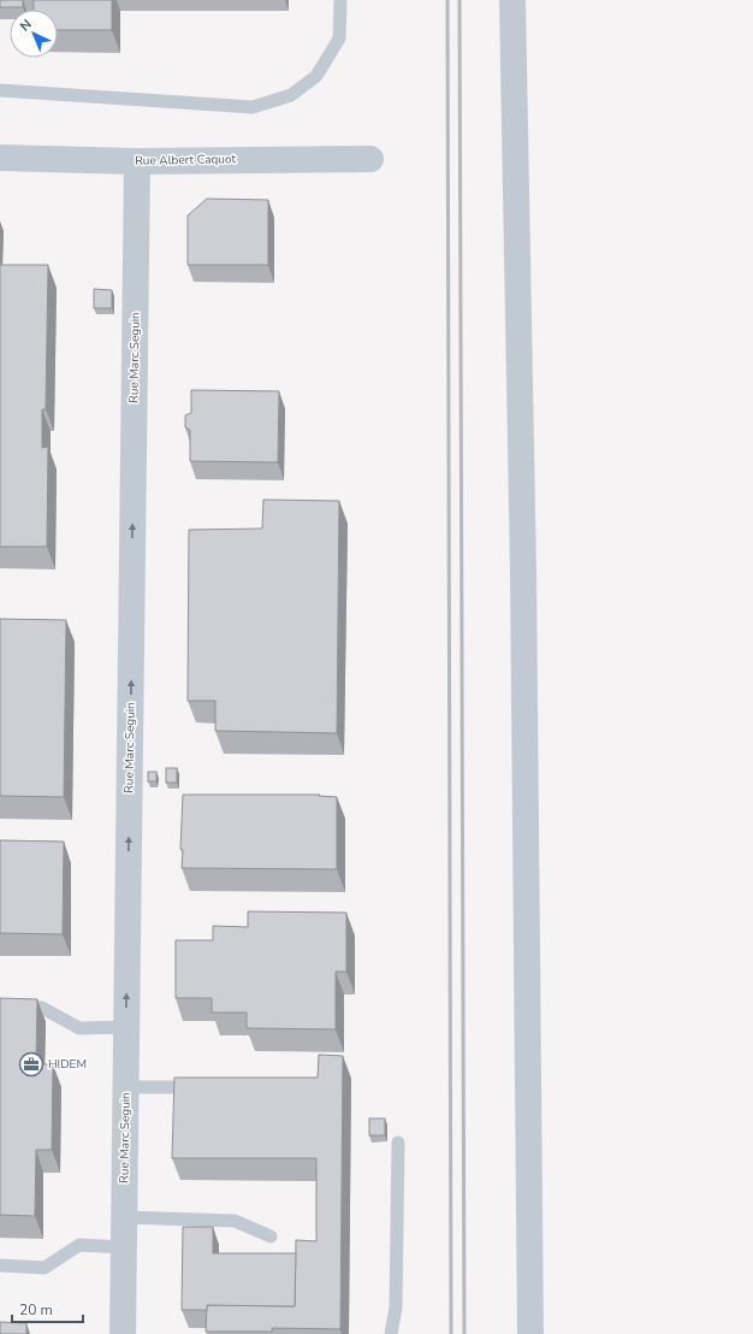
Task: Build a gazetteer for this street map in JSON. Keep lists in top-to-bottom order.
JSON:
{
  "streets": {
    "street": ["Rue Albert Caquot", "Rue Marc Seguin"]
  },
  "crossings": [
    ["Rue Albert Caquot", "Rue Marc Seguin"]
  ],
  "one_way": ["Rue Marc Seguin"],
  "places": {
    "office": ["HIDEM"]
  },
  "scale_bar": "20 m",
  "north": "top left"
}
